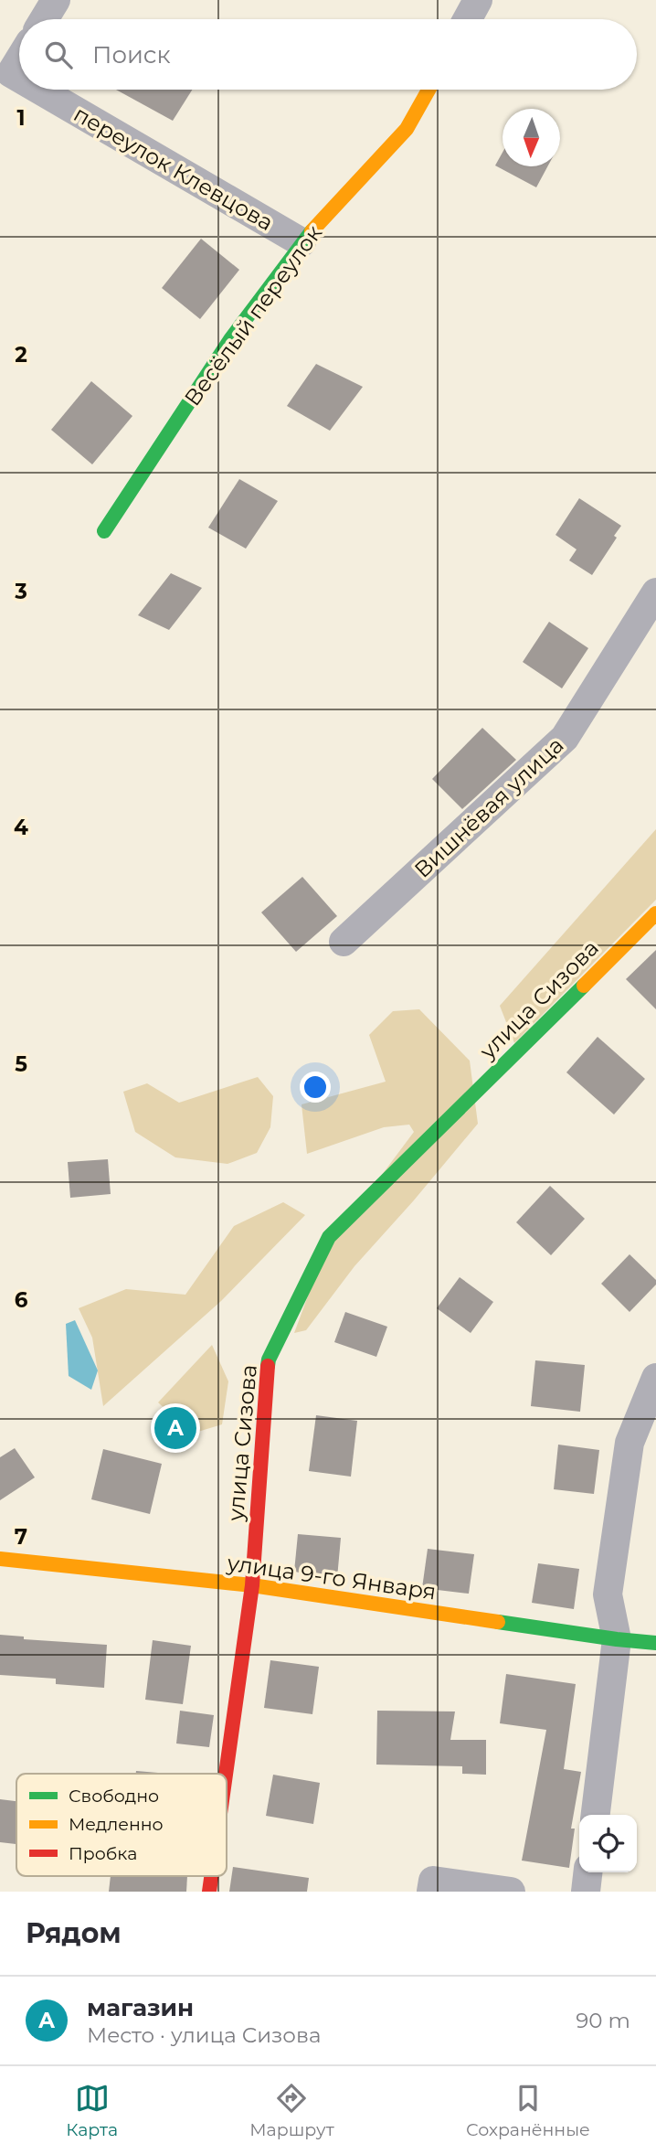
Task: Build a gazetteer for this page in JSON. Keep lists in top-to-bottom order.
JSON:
{
  "streets": {
    "street": [
      "переулок Клевцова",
      "Весёлый переулок",
      "Вишнёвая улица",
      "улица Сизова",
      "улица 9-го Января"
    ]
  },
  "crossings": [
    ["переулок Клевцова", "Весёлый переулок"],
    ["улица Сизова", "улица 9-го Января"]
  ],
  "legend": ["Свободно", "Медленно", "Пробка"],
  "north": "bottom",
  "page": {
    "search": "Поиск",
    "pins": "A",
    "heading": "Рядом",
    "list": [
      {
        "mark": "A",
        "name": "магазин",
        "note": "Место · улица Сизова",
        "value": "90 m"
      }
    ],
    "nav": ["Карта", "Маршрут", "Сохранённые"]
  },
  "grid": {
    "rows": [
      "1",
      "2",
      "3",
      "4",
      "5",
      "6",
      "7"
    ]
  }
}
